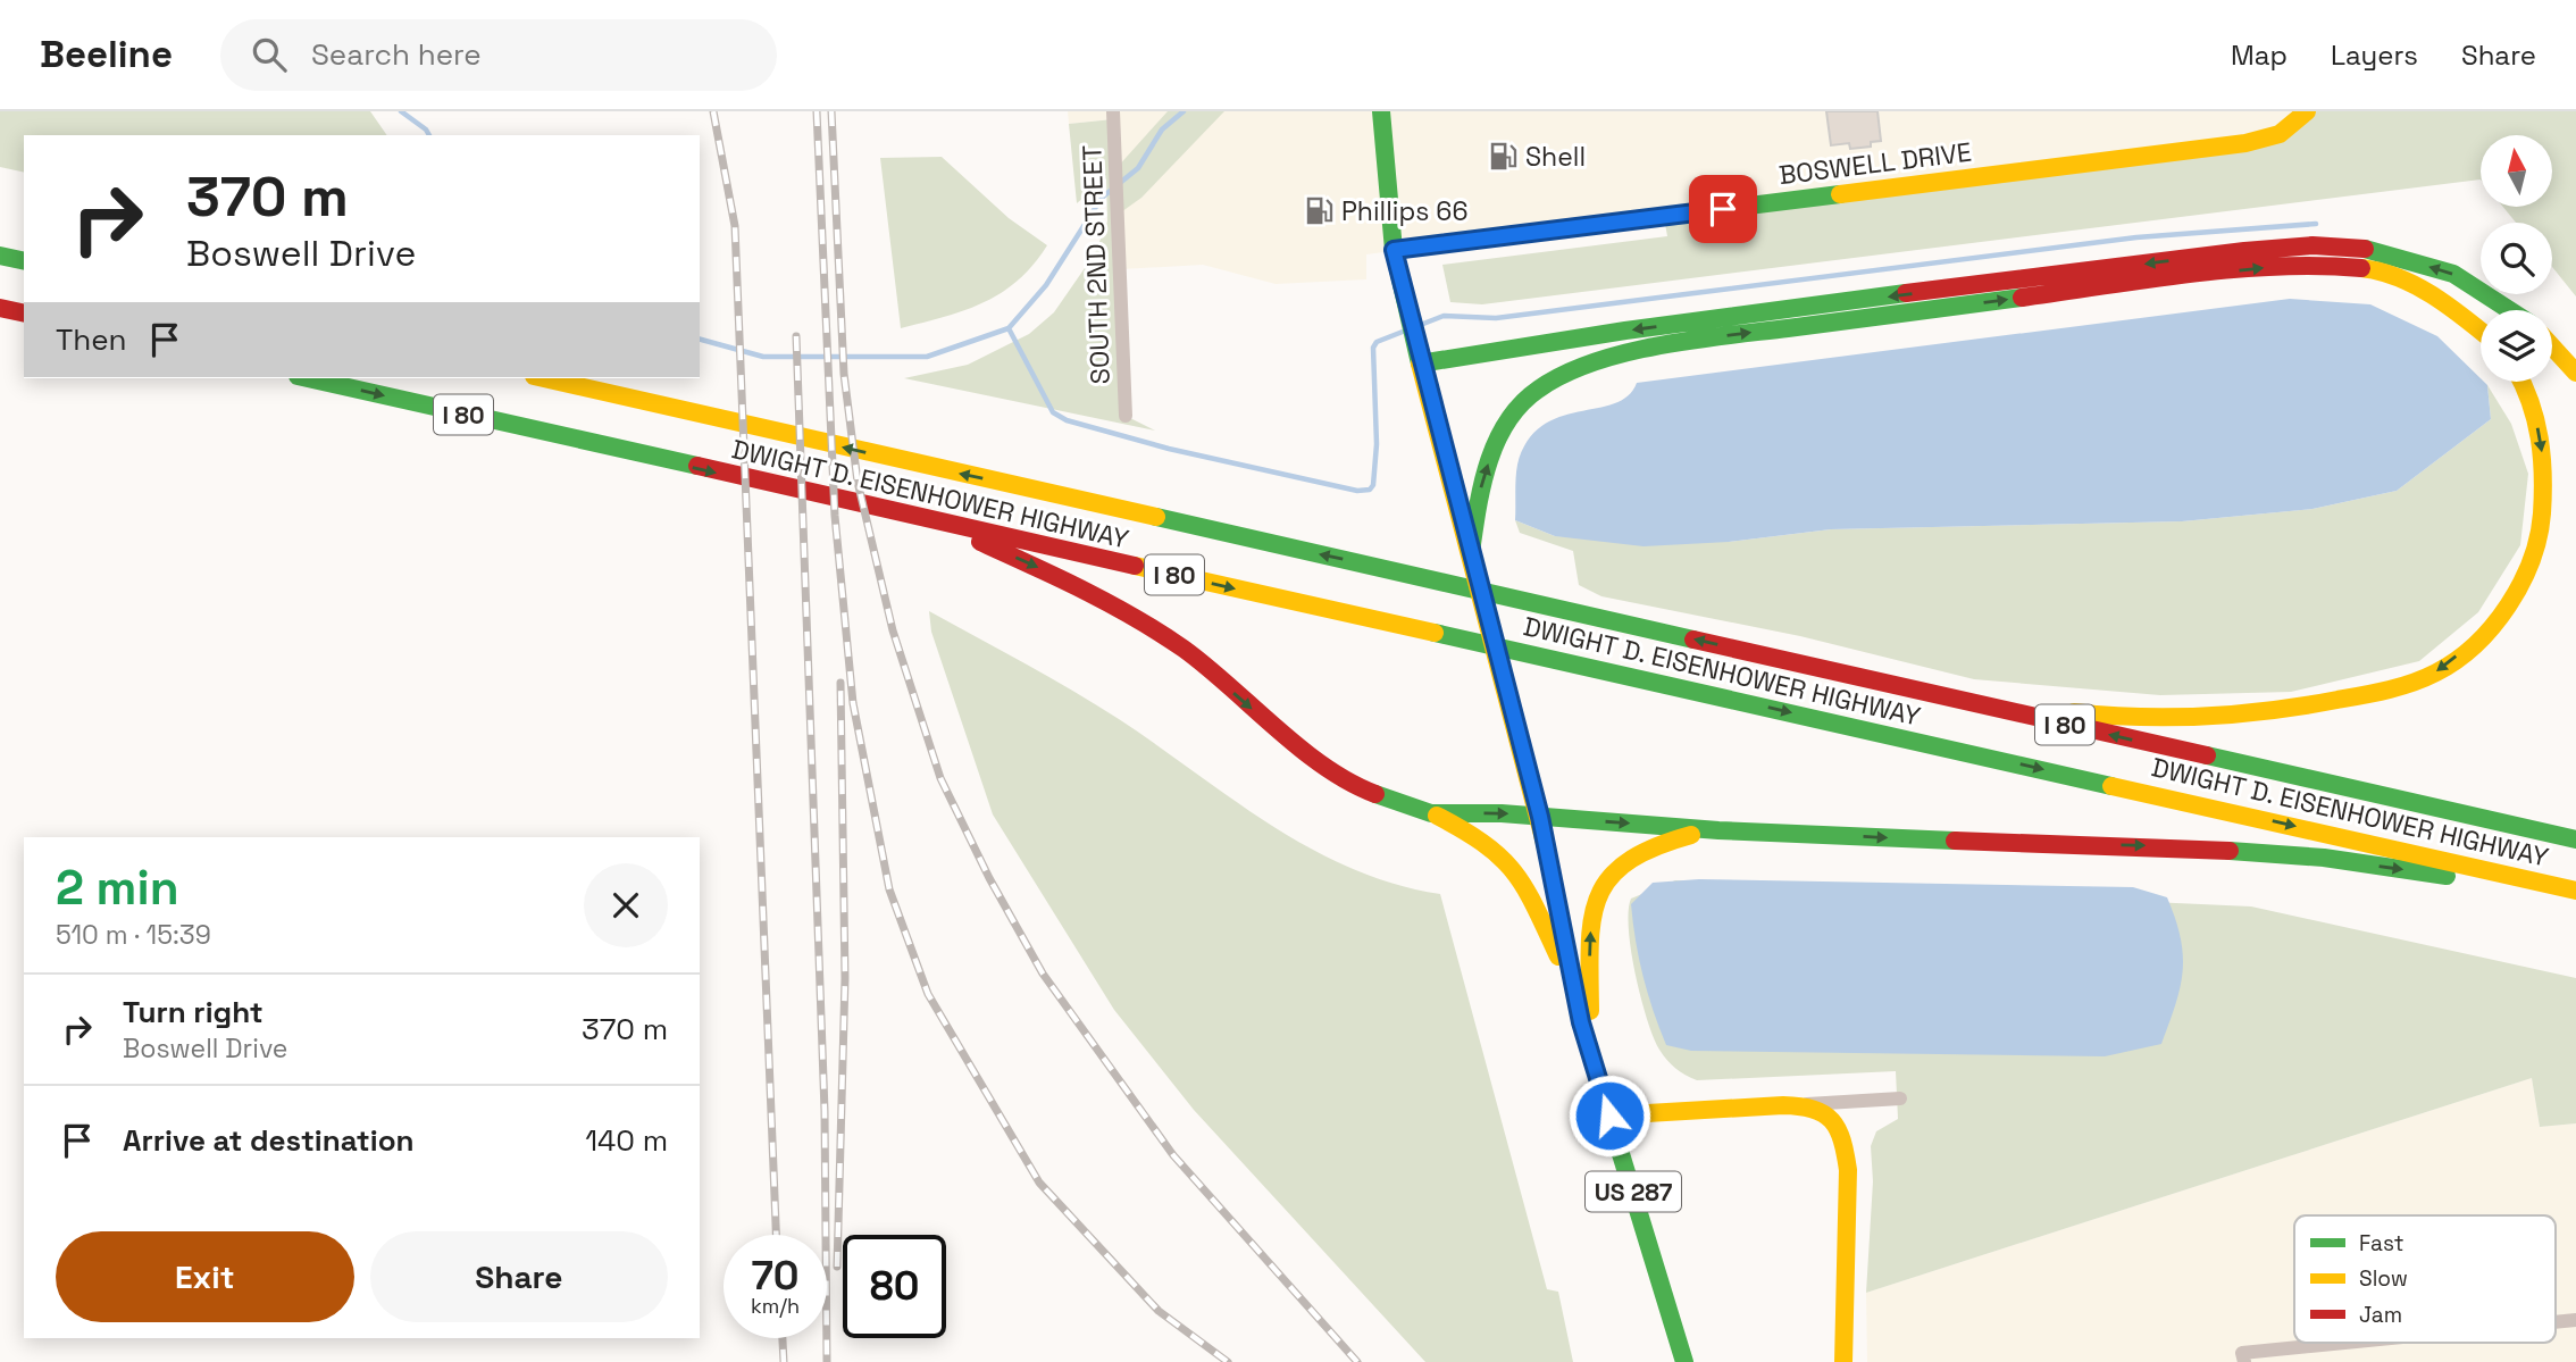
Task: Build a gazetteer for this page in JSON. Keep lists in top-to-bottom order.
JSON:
{
  "streets": {
    "main road": [
      "BOSWELL DRIVE",
      "I 80",
      "DWIGHT D. EISENHOWER HIGHWAY",
      "US 287"
    ],
    "street": ["SOUTH 2ND STREET"]
  },
  "crossings": [
    ["BOSWELL DRIVE", "US 287"]
  ],
  "places": {
    "fuel station": ["Shell", "Phillips 66"]
  },
  "legend": ["Fast", "Slow", "Jam"],
  "north": "top",
  "page": {
    "header": "Beeline",
    "search": "Search here",
    "nav": ["Map", "Layers", "Share"],
    "turn": ["370 m", "Boswell Drive"],
    "then": "Then",
    "heading": ["2 min", "510 m · 15:39"],
    "list": [
      {
        "name": "Turn right",
        "note": "Boswell Drive",
        "value": "370 m"
      },
      {
        "name": "Arrive at destination",
        "value": "140 m"
      }
    ],
    "buttons": ["Exit", "Share"],
    "speed": "70 km/h",
    "limit": "80"
  }
}
